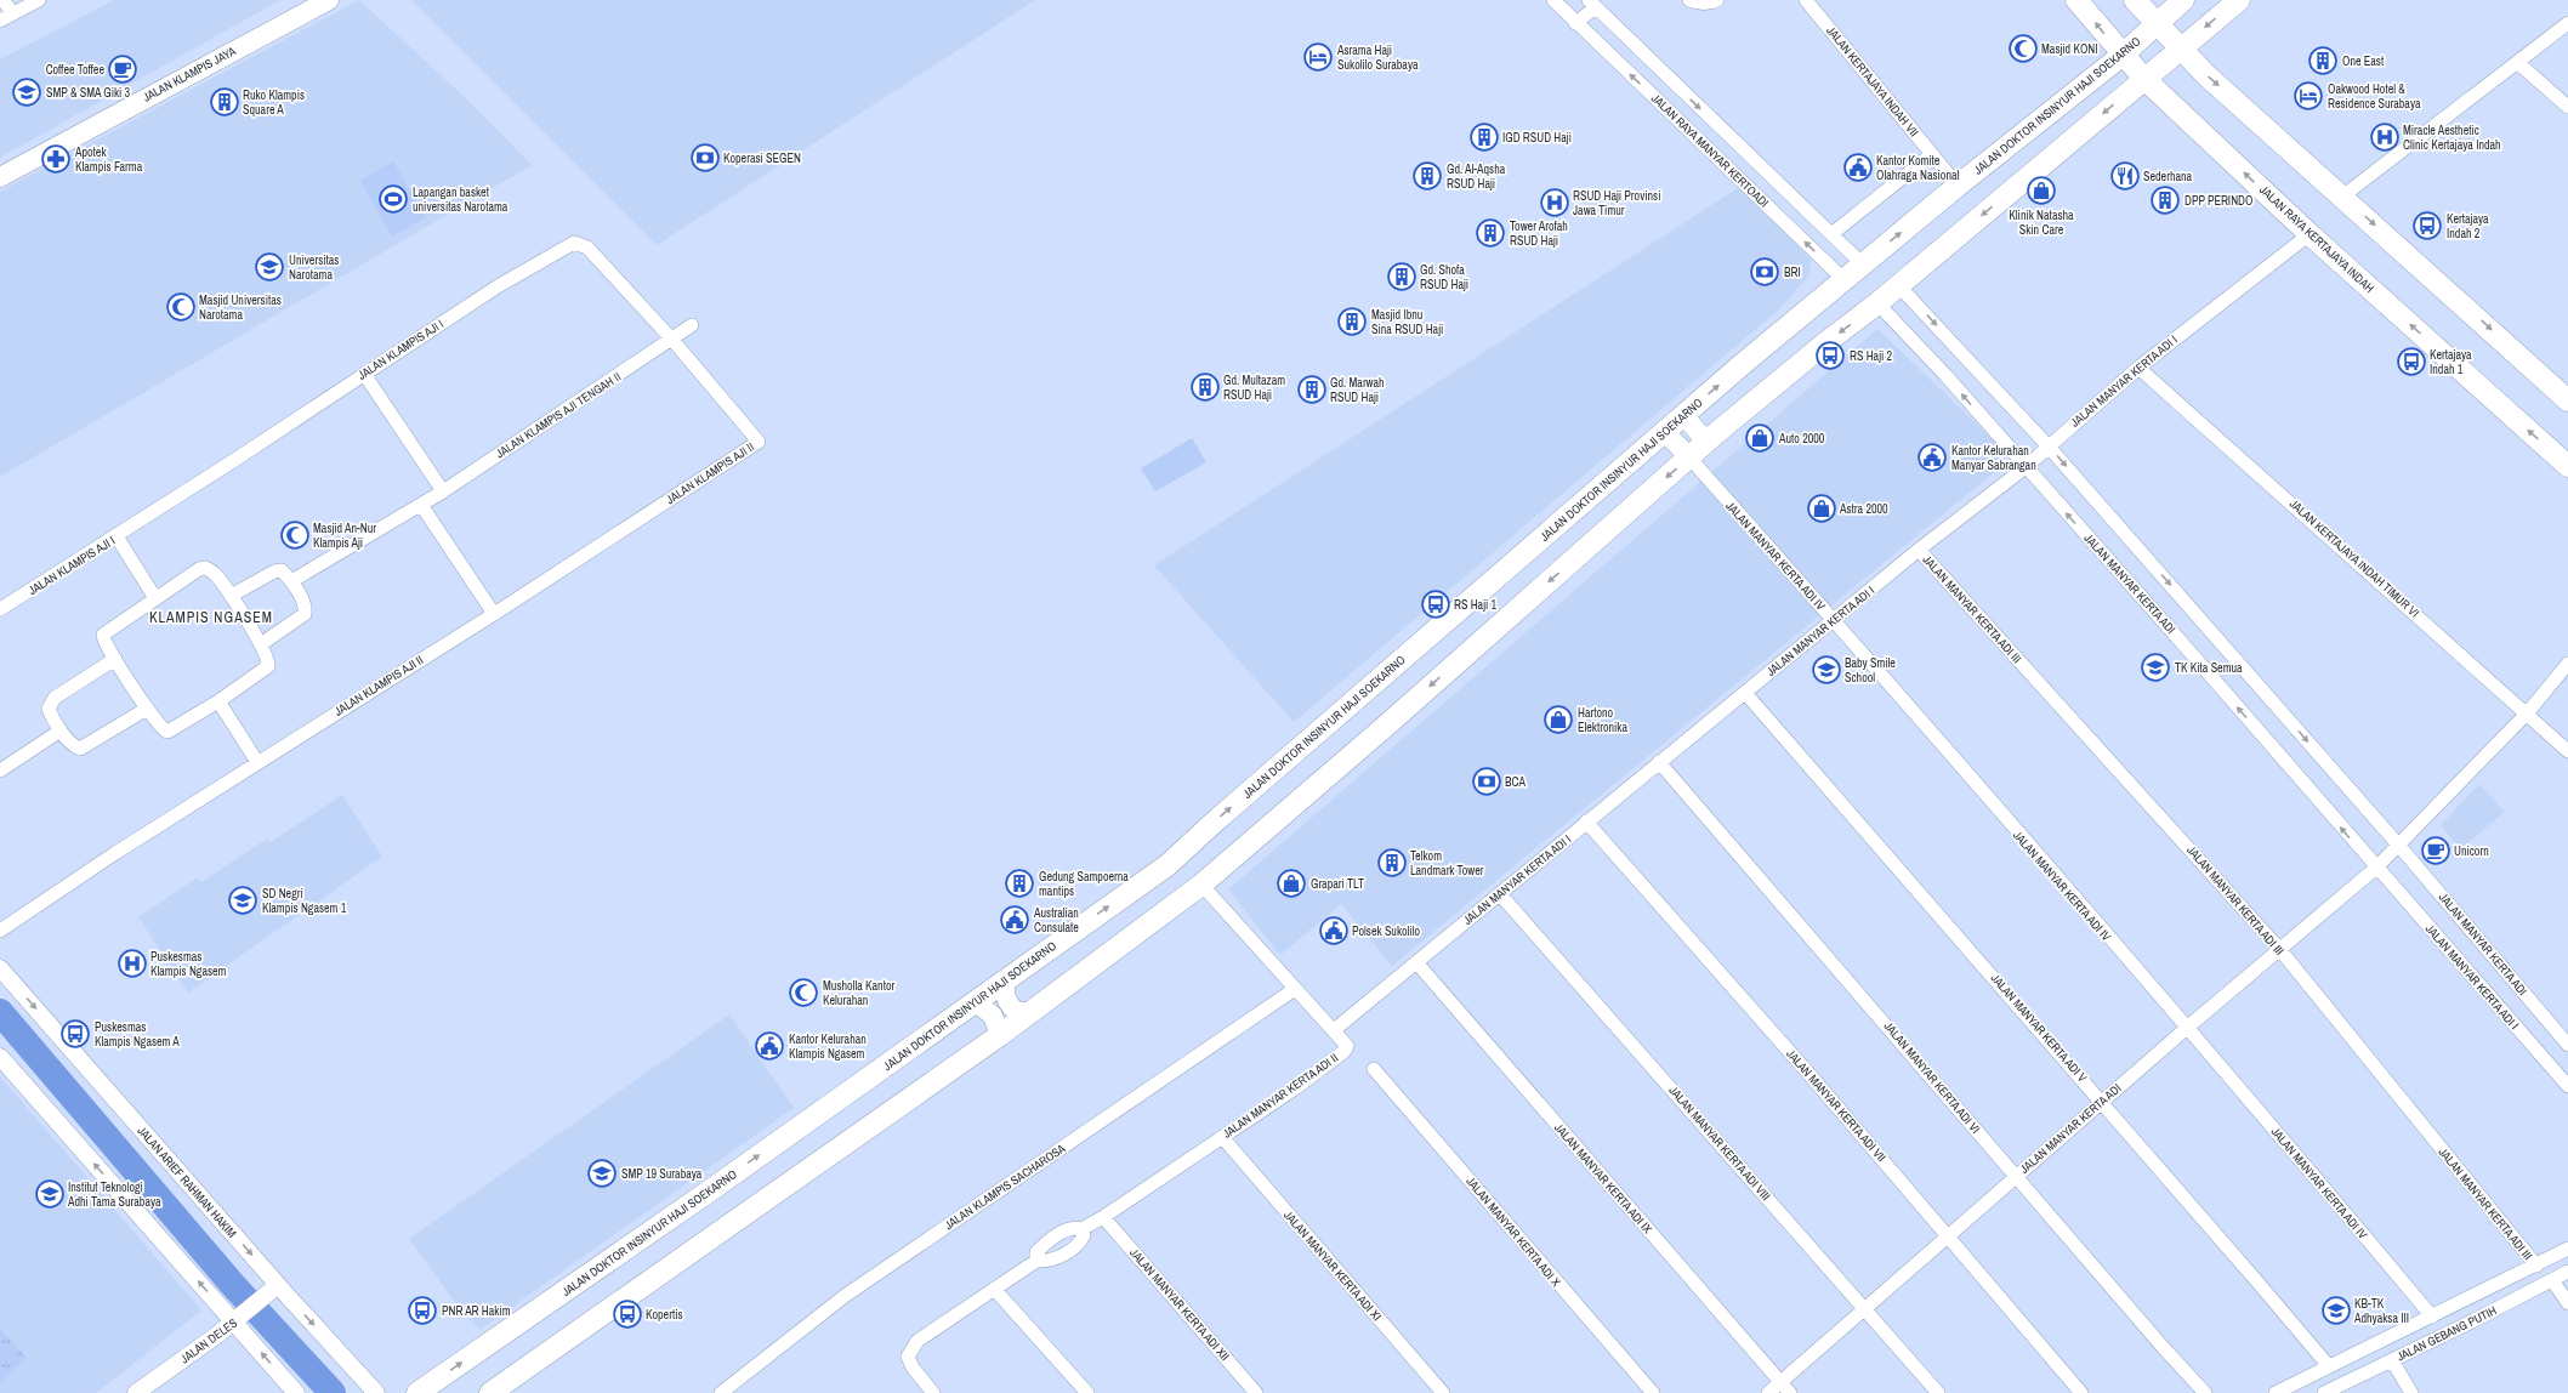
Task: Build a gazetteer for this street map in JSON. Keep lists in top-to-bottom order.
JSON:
{
  "streets": {
    "main road": ["JALAN KLAMPIS JAYA", "JALAN DOKTOR INSINYUR HAJI SOEKARNO", "JALAN RAYA KERTAJAYA INDAH"],
    "street": [
      "JALAN KERTAJAYA INDAH VII",
      "JALAN RAYA MANYAR KERTOADI",
      "JALAN KLAMPIS AJI I",
      "JALAN MANYAR KERTA ADI I",
      "JALAN KLAMPIS AJI TENGAH II",
      "JALAN KLAMPIS AJI II",
      "JALAN MANYAR KERTA ADI IV",
      "JALAN KERTAJAYA INDAH TIMUR VI",
      "JALAN MANYAR KERTA ADI",
      "JALAN MANYAR KERTA ADI III",
      "JALAN MANYAR KERTA ADI V",
      "JALAN MANYAR KERTA ADI VI",
      "JALAN MANYAR KERTA ADI II",
      "JALAN MANYAR KERTA ADI VII",
      "JALAN MANYAR KERTA ADI VIII",
      "JALAN MANYAR KERTA ADI IX",
      "JALAN ARIEF RAHMAN HAKIM",
      "JALAN KLAMPIS SACHAROSA",
      "JALAN MANYAR KERTA ADI X",
      "JALAN MANYAR KERTA ADI XI",
      "JALAN MANYAR KERTA ADI XII",
      "JALAN GEBANG PUTIH",
      "JALAN DELES"
    ]
  },
  "crossings": [
    ["JALAN KERTAJAYA INDAH VII", "JALAN DOKTOR INSINYUR HAJI SOEKARNO"],
    ["JALAN DOKTOR INSINYUR HAJI SOEKARNO", "JALAN RAYA MANYAR KERTOADI"],
    ["JALAN DOKTOR INSINYUR HAJI SOEKARNO", "JALAN RAYA KERTAJAYA INDAH"],
    ["JALAN RAYA KERTAJAYA INDAH", "JALAN MANYAR KERTA ADI I"],
    ["JALAN KLAMPIS AJI I", "JALAN KLAMPIS AJI TENGAH II"],
    ["JALAN KLAMPIS AJI I", "JALAN KLAMPIS AJI II"],
    ["JALAN MANYAR KERTA ADI I", "JALAN MANYAR KERTA ADI IV"],
    ["JALAN MANYAR KERTA ADI I", "JALAN KERTAJAYA INDAH TIMUR VI"],
    ["JALAN MANYAR KERTA ADI I", "JALAN MANYAR KERTA ADI"],
    ["JALAN MANYAR KERTA ADI I", "JALAN MANYAR KERTA ADI III"],
    ["JALAN MANYAR KERTA ADI I", "JALAN MANYAR KERTA ADI V"],
    ["JALAN MANYAR KERTA ADI I", "JALAN MANYAR KERTA ADI VI"],
    ["JALAN MANYAR KERTA ADI I", "JALAN MANYAR KERTA ADI II"],
    ["JALAN MANYAR KERTA ADI I", "JALAN MANYAR KERTA ADI VII"],
    ["JALAN MANYAR KERTA ADI I", "JALAN MANYAR KERTA ADI VIII"],
    ["JALAN MANYAR KERTA ADI I", "JALAN MANYAR KERTA ADI IX"],
    ["JALAN MANYAR KERTA ADI IV", "JALAN MANYAR KERTA ADI"],
    ["JALAN KERTAJAYA INDAH TIMUR VI", "JALAN MANYAR KERTA ADI"],
    ["JALAN MANYAR KERTA ADI", "JALAN MANYAR KERTA ADI III"],
    ["JALAN MANYAR KERTA ADI", "JALAN MANYAR KERTA ADI V"],
    ["JALAN MANYAR KERTA ADI", "JALAN MANYAR KERTA ADI VI"],
    ["JALAN MANYAR KERTA ADI", "JALAN MANYAR KERTA ADI VII"],
    ["JALAN MANYAR KERTA ADI", "JALAN MANYAR KERTA ADI VIII"],
    ["JALAN MANYAR KERTA ADI", "JALAN MANYAR KERTA ADI IX"],
    ["JALAN MANYAR KERTA ADI II", "JALAN KLAMPIS SACHAROSA"],
    ["JALAN MANYAR KERTA ADI II", "JALAN MANYAR KERTA ADI XI"],
    ["JALAN MANYAR KERTA ADI II", "JALAN MANYAR KERTA ADI XII"],
    ["JALAN ARIEF RAHMAN HAKIM", "JALAN DELES"]
  ],
  "districts": ["KLAMPIS NGASEM"],
  "places": {
    "mosque": [
      "Masjid KONI",
      "Masjid Universitas Narotama",
      "Masjid An-Nur Klampis Aji",
      "Musholla Kantor Kelurahan"
    ],
    "hotel": ["Asrama Haji Sukolilo Surabaya", "Oakwood Hotel & Residence Surabaya"],
    "building": [
      "One East",
      "Ruko Klampis Square A",
      "IGD RSUD Haji",
      "Gd. Al-Aqsha RSUD Haji",
      "DPP PERINDO",
      "Tower Arofah RSUD Haji",
      "Gd. Shofa RSUD Haji",
      "Masjid Ibnu Sina RSUD Haji",
      "Gd. Multazam RSUD Haji",
      "Gd. Marwah RSUD Haji",
      "Telkom Landmark Tower",
      "Gedung Sampoerna mantips"
    ],
    "cafe": ["Coffee Toffee", "Unicorn"],
    "school or university": [
      "SMP & SMA Giki 3",
      "Universitas Narotama",
      "TK Kita Semua",
      "Baby Smile School",
      "SD Negri Klampis Ngasem 1",
      "SMP 19 Surabaya",
      "Institut Teknologi Adhi Tama Surabaya",
      "KB-TK Adhyaksa III"
    ],
    "hospital": ["Miracle Aesthetic Clinic Kertajaya Indah", "RSUD Haji Provinsi Jawa Timur", "Puskesmas Klampis Ngasem"],
    "bank": ["Koperasi SEGEN", "BRI", "BCA"],
    "pharmacy": ["Apotek Klampis Farma"],
    "public building": [
      "Kantor Komite Olahraga Nasional",
      "Kantor Kelurahan Manyar Sabrangan",
      "Australian Consulate",
      "Polsek Sukolilo",
      "Kantor Kelurahan Klampis Ngasem"
    ],
    "restaurant": ["Sederhana"],
    "shop": [
      "Klinik Natasha Skin Care",
      "Auto 2000",
      "Astra 2000",
      "Hartono Elektronika",
      "Grapari TLT"
    ],
    "sports": ["Lapangan basket universitas Narotama"],
    "bus stop": [
      "Kertajaya Indah 2",
      "RS Haji 2",
      "Kertajaya Indah 1",
      "RS Haji 1",
      "Puskesmas Klampis Ngasem A",
      "PNR AR Hakim",
      "Kopertis"
    ]
  }
}
